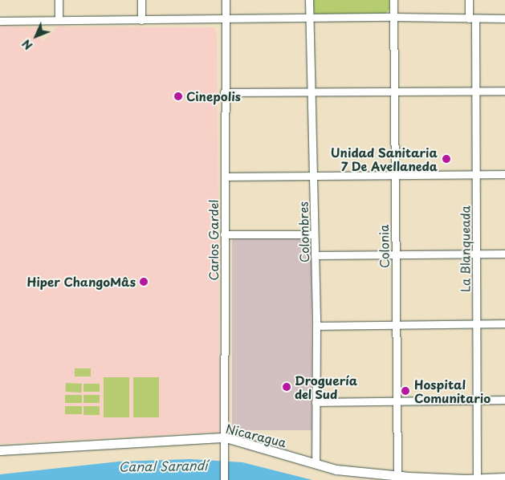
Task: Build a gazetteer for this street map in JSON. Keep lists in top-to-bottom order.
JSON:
{
  "streets": {
    "main road": ["Nicaragua"],
    "street": [
      "Colombres",
      "Carlos Gardel",
      "Colonia",
      "La Blanqueada"
    ]
  },
  "crossings": [
    ["Colombres", "Nicaragua"],
    ["Carlos Gardel", "Nicaragua"],
    ["Colonia", "Nicaragua"],
    ["La Blanqueada", "Nicaragua"]
  ],
  "water": ["Canal Sarandí"],
  "places": [
    "Cinepolis",
    "Unidad Sanitaria 7 De Avellaneda",
    "Hiper ChangoMâs",
    "Droguería del Sud",
    "Hospital Comunitario"
  ],
  "north": "bottom left"
}
